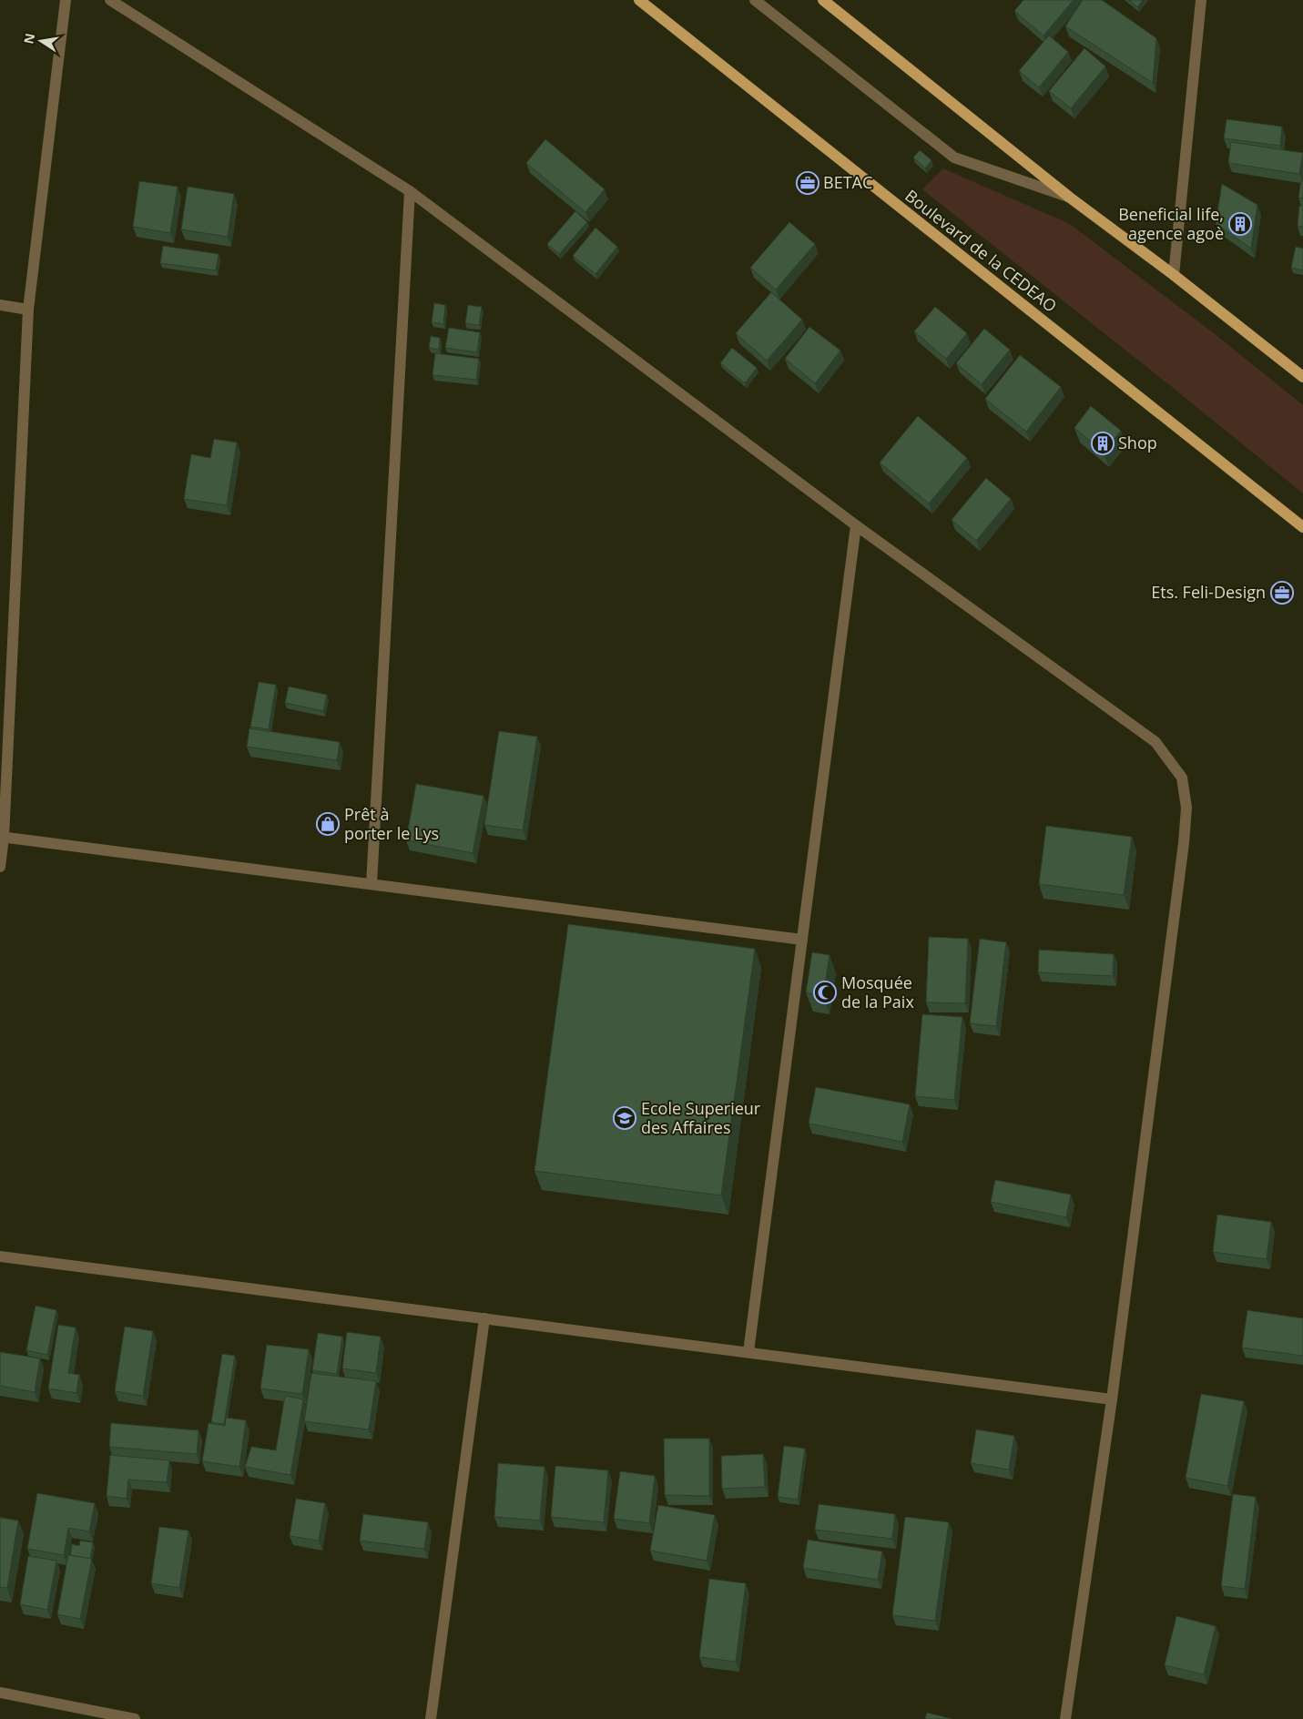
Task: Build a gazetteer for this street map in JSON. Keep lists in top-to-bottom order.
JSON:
{
  "streets": {
    "main road": ["Boulevard de la CEDEAO"]
  },
  "places": {
    "office": ["BETAC", "Ets. Feli-Design"],
    "building": ["Beneficial life, agence agoè", "Shop"],
    "shop": ["Prêt à porter le Lys"],
    "mosque": ["Mosquée de la Paix"],
    "school or university": ["Ecole Superieur des Affaires"]
  },
  "north": "left"
}
